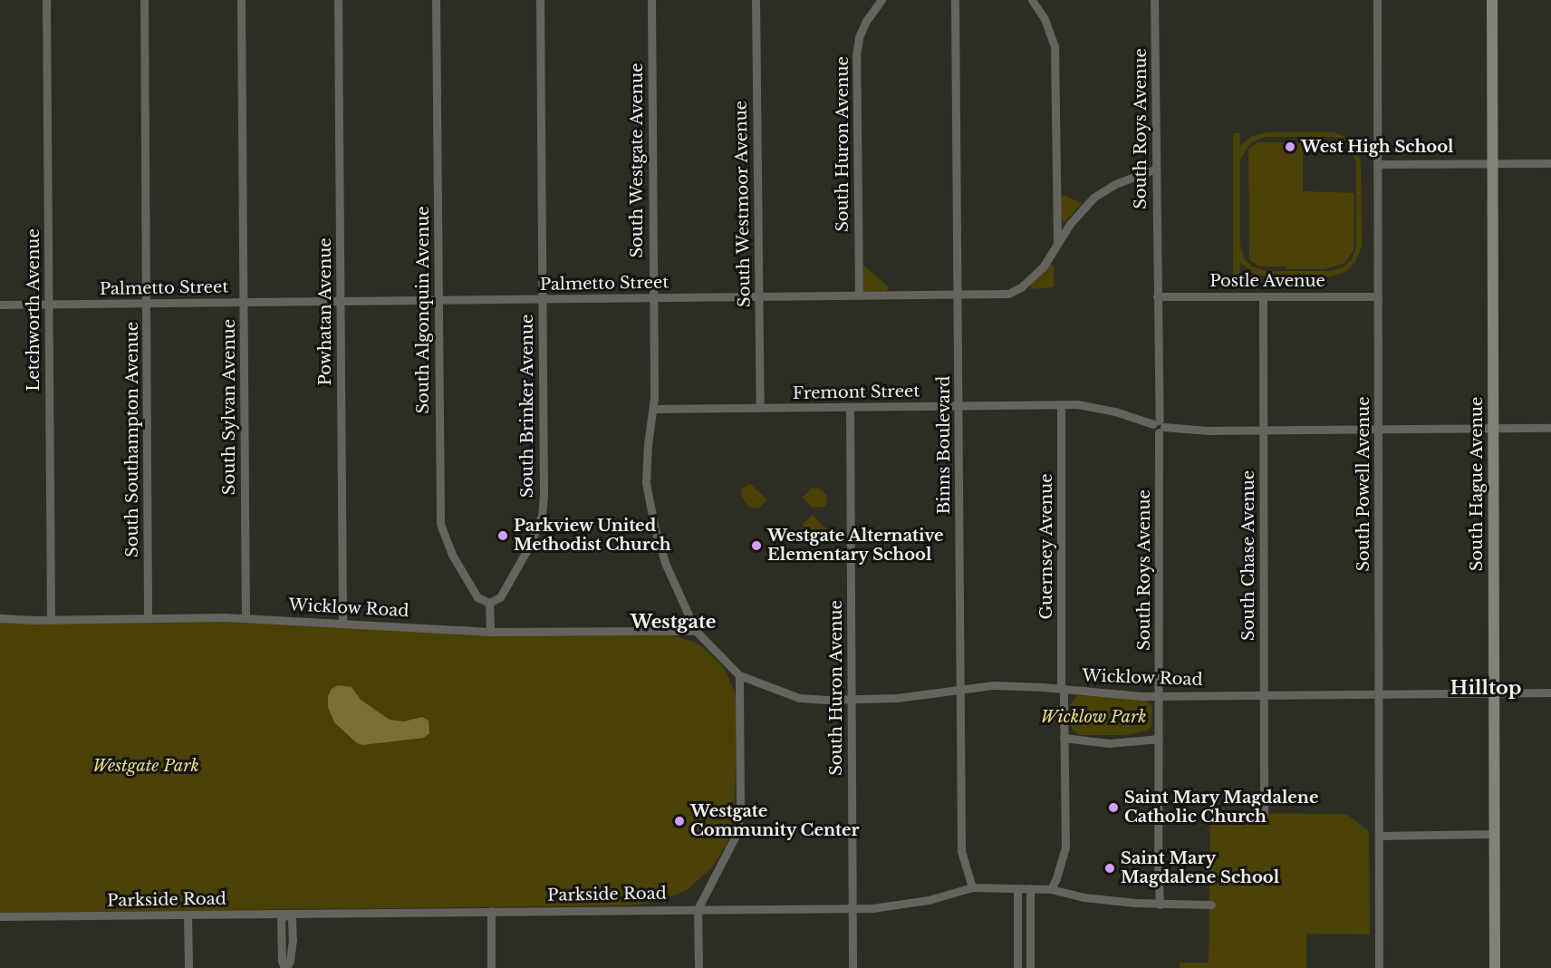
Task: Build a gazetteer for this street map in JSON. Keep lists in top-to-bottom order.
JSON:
{
  "streets": {
    "main road": ["South Hague Avenue"],
    "street": [
      "South Roys Avenue",
      "South Huron Avenue",
      "South Westgate Avenue",
      "South Westmoor Avenue",
      "Postle Avenue",
      "Palmetto Street",
      "Letchworth Avenue",
      "South Algonquin Avenue",
      "Powhatan Avenue",
      "Fremont Street",
      "South Brinker Avenue",
      "South Sylvan Avenue",
      "South Southampton Avenue",
      "Binns Boulevard",
      "South Powell Avenue",
      "Guernsey Avenue",
      "South Chase Avenue",
      "Wicklow Road",
      "Parkside Road"
    ]
  },
  "crossings": [
    ["South Roys Avenue", "Postle Avenue"],
    ["South Roys Avenue", "Palmetto Street"],
    ["South Roys Avenue", "Fremont Street"],
    ["South Roys Avenue", "Wicklow Road"],
    ["South Roys Avenue", "Parkside Road"],
    ["South Huron Avenue", "Palmetto Street"],
    ["South Huron Avenue", "Fremont Street"],
    ["South Huron Avenue", "Wicklow Road"],
    ["South Huron Avenue", "Parkside Road"],
    ["South Westgate Avenue", "Palmetto Street"],
    ["South Westgate Avenue", "Fremont Street"],
    ["South Westgate Avenue", "Wicklow Road"],
    ["South Westmoor Avenue", "Palmetto Street"],
    ["South Westmoor Avenue", "Fremont Street"],
    ["Postle Avenue", "South Powell Avenue"],
    ["Postle Avenue", "South Chase Avenue"],
    ["Palmetto Street", "Letchworth Avenue"],
    ["Palmetto Street", "South Algonquin Avenue"],
    ["Palmetto Street", "Powhatan Avenue"],
    ["Palmetto Street", "South Brinker Avenue"],
    ["Palmetto Street", "South Sylvan Avenue"],
    ["Palmetto Street", "South Southampton Avenue"],
    ["Palmetto Street", "Binns Boulevard"],
    ["Letchworth Avenue", "Wicklow Road"],
    ["South Algonquin Avenue", "South Brinker Avenue"],
    ["Powhatan Avenue", "Wicklow Road"],
    ["Fremont Street", "Binns Boulevard"],
    ["Fremont Street", "South Powell Avenue"],
    ["Fremont Street", "South Hague Avenue"],
    ["Fremont Street", "Guernsey Avenue"],
    ["Fremont Street", "South Chase Avenue"],
    ["South Sylvan Avenue", "Wicklow Road"],
    ["South Southampton Avenue", "Wicklow Road"],
    ["Binns Boulevard", "Wicklow Road"],
    ["Binns Boulevard", "Parkside Road"],
    ["South Powell Avenue", "Wicklow Road"],
    ["South Hague Avenue", "Wicklow Road"],
    ["Guernsey Avenue", "Wicklow Road"],
    ["Guernsey Avenue", "Parkside Road"],
    ["South Chase Avenue", "Wicklow Road"]
  ],
  "districts": ["Westgate", "Hilltop"],
  "parks": ["Wicklow Park", "Westgate Park"],
  "places": [
    "West High School",
    "Parkview United Methodist Church",
    "Westgate Alternative Elementary School",
    "Saint Mary Magdalene Catholic Church",
    "Westgate Community Center",
    "Saint Mary Magdalene School"
  ]
}
